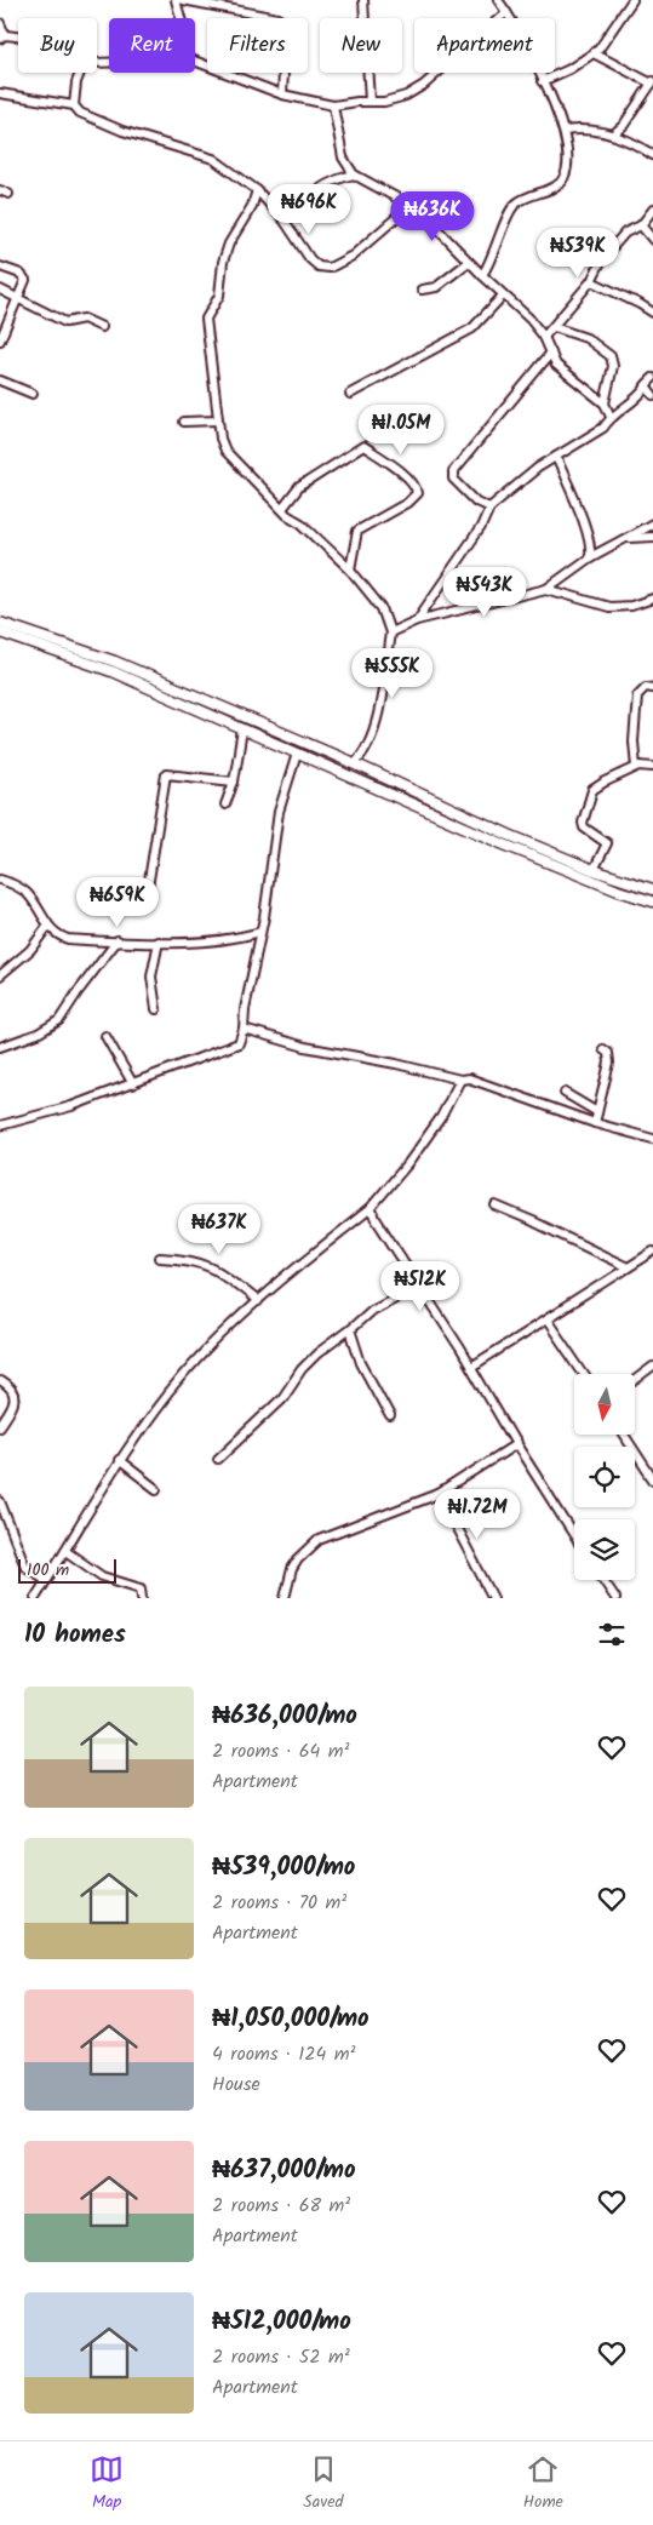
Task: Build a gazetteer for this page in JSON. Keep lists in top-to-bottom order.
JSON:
{
  "scale_bar": "100 m",
  "north": "bottom",
  "page": {
    "chip": [
      "Buy",
      "Rent",
      "Filters",
      "New",
      "Apartment"
    ],
    "price": [
      "₦696K",
      "₦636K",
      "₦539K",
      "₦1.05M",
      "₦543K",
      "₦555K",
      "₦659K",
      "₦637K",
      "₦512K",
      "₦1.72M"
    ],
    "scale": "100 m",
    "heading": "10 homes",
    "list": [
      {
        "name": "₦636,000/mo",
        "note": "2 rooms · 64 m² · Apartment"
      },
      {
        "name": "₦539,000/mo",
        "note": "2 rooms · 70 m² · Apartment"
      },
      {
        "name": "₦1,050,000/mo",
        "note": "4 rooms · 124 m² · House"
      },
      {
        "name": "₦637,000/mo",
        "note": "2 rooms · 68 m² · Apartment"
      },
      {
        "name": "₦512,000/mo",
        "note": "2 rooms · 52 m² · Apartment"
      }
    ],
    "tabs": ["Map", "Saved", "Home"]
  }
}
